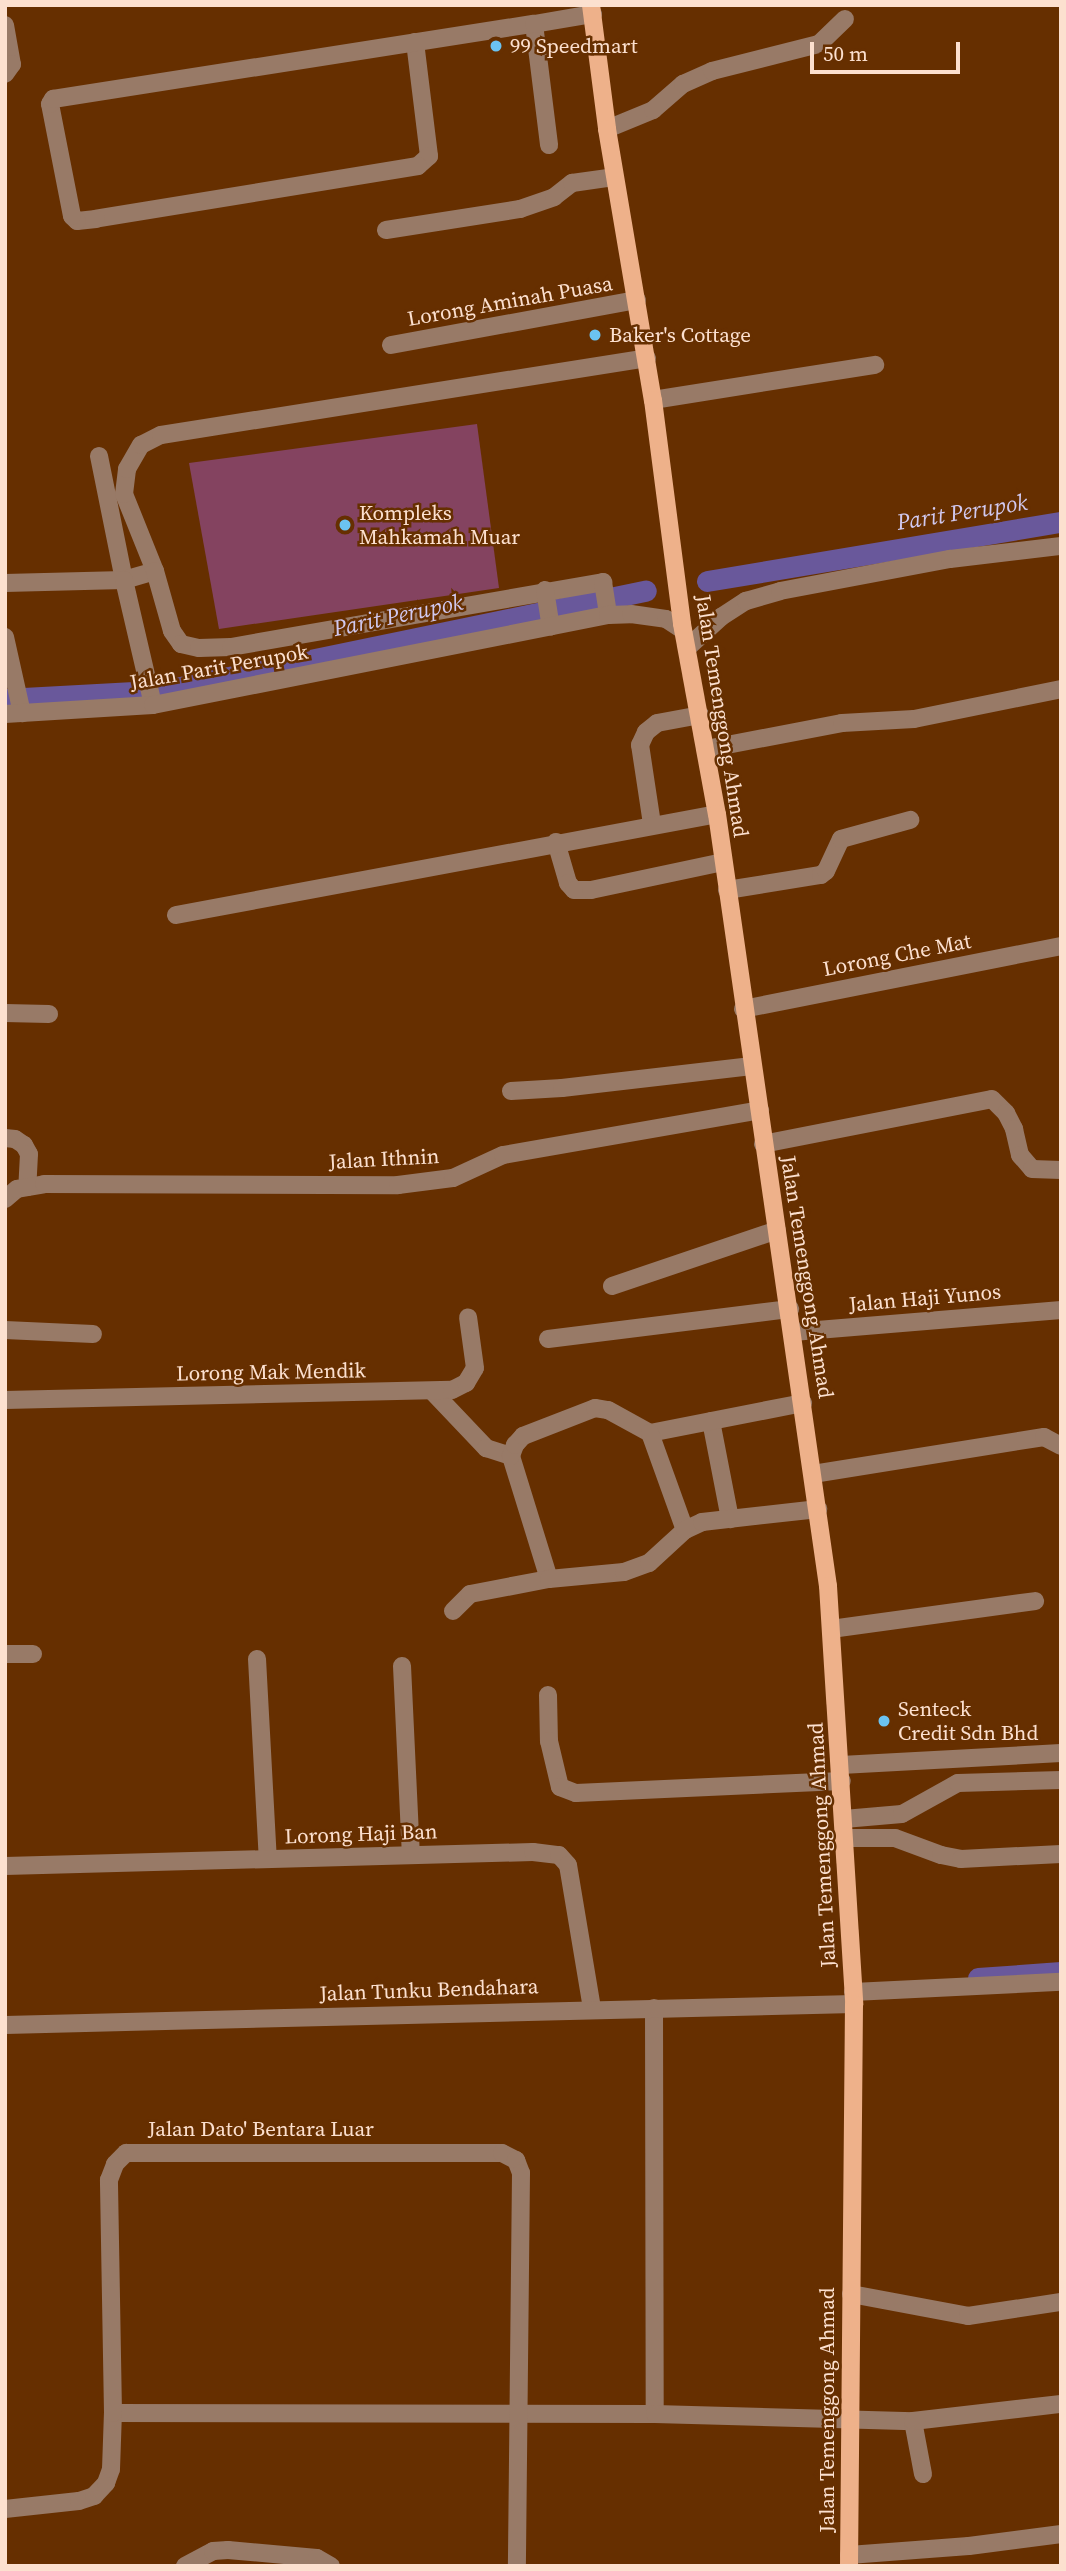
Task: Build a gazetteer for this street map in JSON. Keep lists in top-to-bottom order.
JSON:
{
  "streets": {
    "main road": ["Jalan Temenggong Ahmad"],
    "street": [
      "Lorong Aminah Puasa",
      "Jalan Parit Perupok",
      "Lorong Che Mat",
      "Jalan Ithnin",
      "Jalan Haji Yunos",
      "Lorong Mak Mendik",
      "Lorong Haji Ban",
      "Jalan Tunku Bendahara",
      "Jalan Dato' Bentara Luar"
    ]
  },
  "crossings": [
    ["Lorong Aminah Puasa", "Jalan Temenggong Ahmad"],
    ["Jalan Parit Perupok", "Jalan Temenggong Ahmad"],
    ["Jalan Temenggong Ahmad", "Lorong Che Mat"],
    ["Jalan Temenggong Ahmad", "Jalan Ithnin"],
    ["Jalan Temenggong Ahmad", "Jalan Haji Yunos"],
    ["Jalan Temenggong Ahmad", "Jalan Tunku Bendahara"],
    ["Lorong Haji Ban", "Jalan Tunku Bendahara"]
  ],
  "water": ["Parit Perupok"],
  "places": [
    "99 Speedmart",
    "Baker's Cottage",
    "Kompleks Mahkamah Muar",
    "Senteck Credit Sdn Bhd"
  ],
  "scale_bar": "50 m"
}
